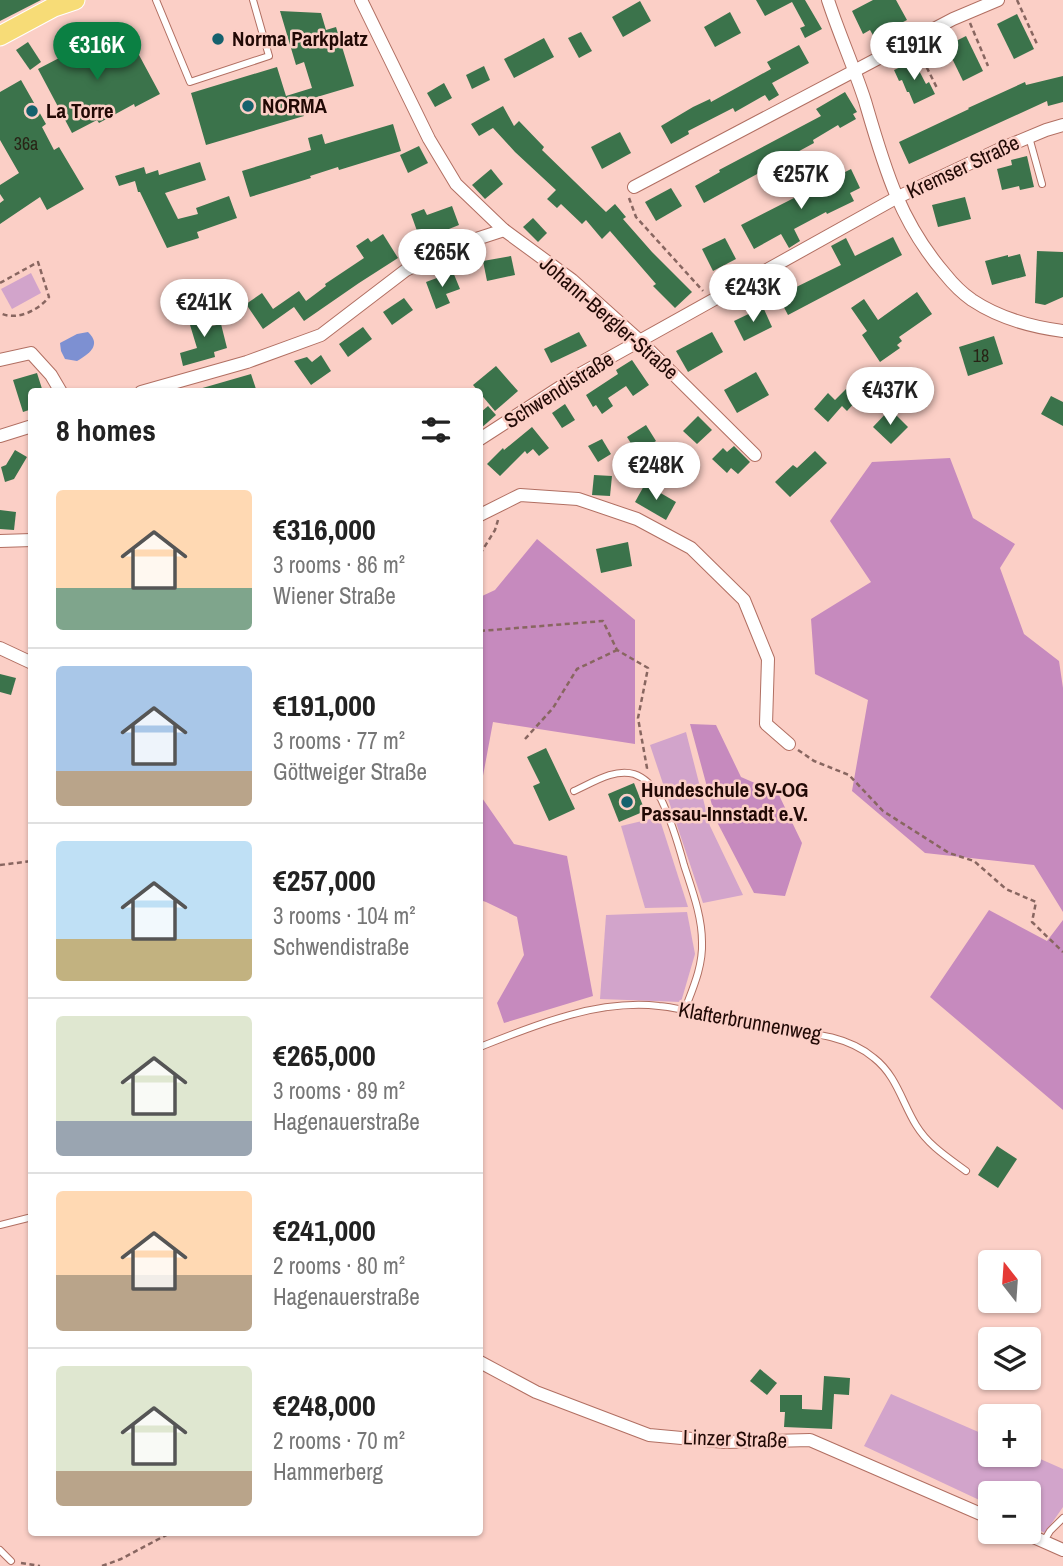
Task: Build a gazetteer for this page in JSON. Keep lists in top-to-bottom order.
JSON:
{
  "streets": {
    "street": [
      "Kremser Straße",
      "Johann-Bergler-Straße",
      "Schwendistraße",
      "Linzer Straße"
    ],
    "lane": ["Klafterbrunnenweg"]
  },
  "crossings": [
    ["Kremser Straße", "Schwendistraße"],
    ["Johann-Bergler-Straße", "Schwendistraße"]
  ],
  "places": [
    "Norma Parkplatz",
    "NORMA",
    "La Torre",
    "Hundeschule SV-OG Passau-Innstadt e.V."
  ],
  "house_numbers": ["36a", "18"],
  "north": "top",
  "page": {
    "price": [
      "€316K",
      "€191K",
      "€257K",
      "€265K",
      "€243K",
      "€241K",
      "€437K",
      "€248K"
    ],
    "heading": "8 homes",
    "list": [
      {
        "name": "€316,000",
        "note": "3 rooms · 86 m² · Wiener Straße"
      },
      {
        "name": "€191,000",
        "note": "3 rooms · 77 m² · Göttweiger Straße"
      },
      {
        "name": "€257,000",
        "note": "3 rooms · 104 m² · Schwendistraße"
      },
      {
        "name": "€265,000",
        "note": "3 rooms · 89 m² · Hagenauerstraße"
      },
      {
        "name": "€241,000",
        "note": "2 rooms · 80 m² · Hagenauerstraße"
      },
      {
        "name": "€248,000",
        "note": "2 rooms · 70 m² · Hammerberg"
      }
    ],
    "map_buttons": ["+", "−"]
  }
}
